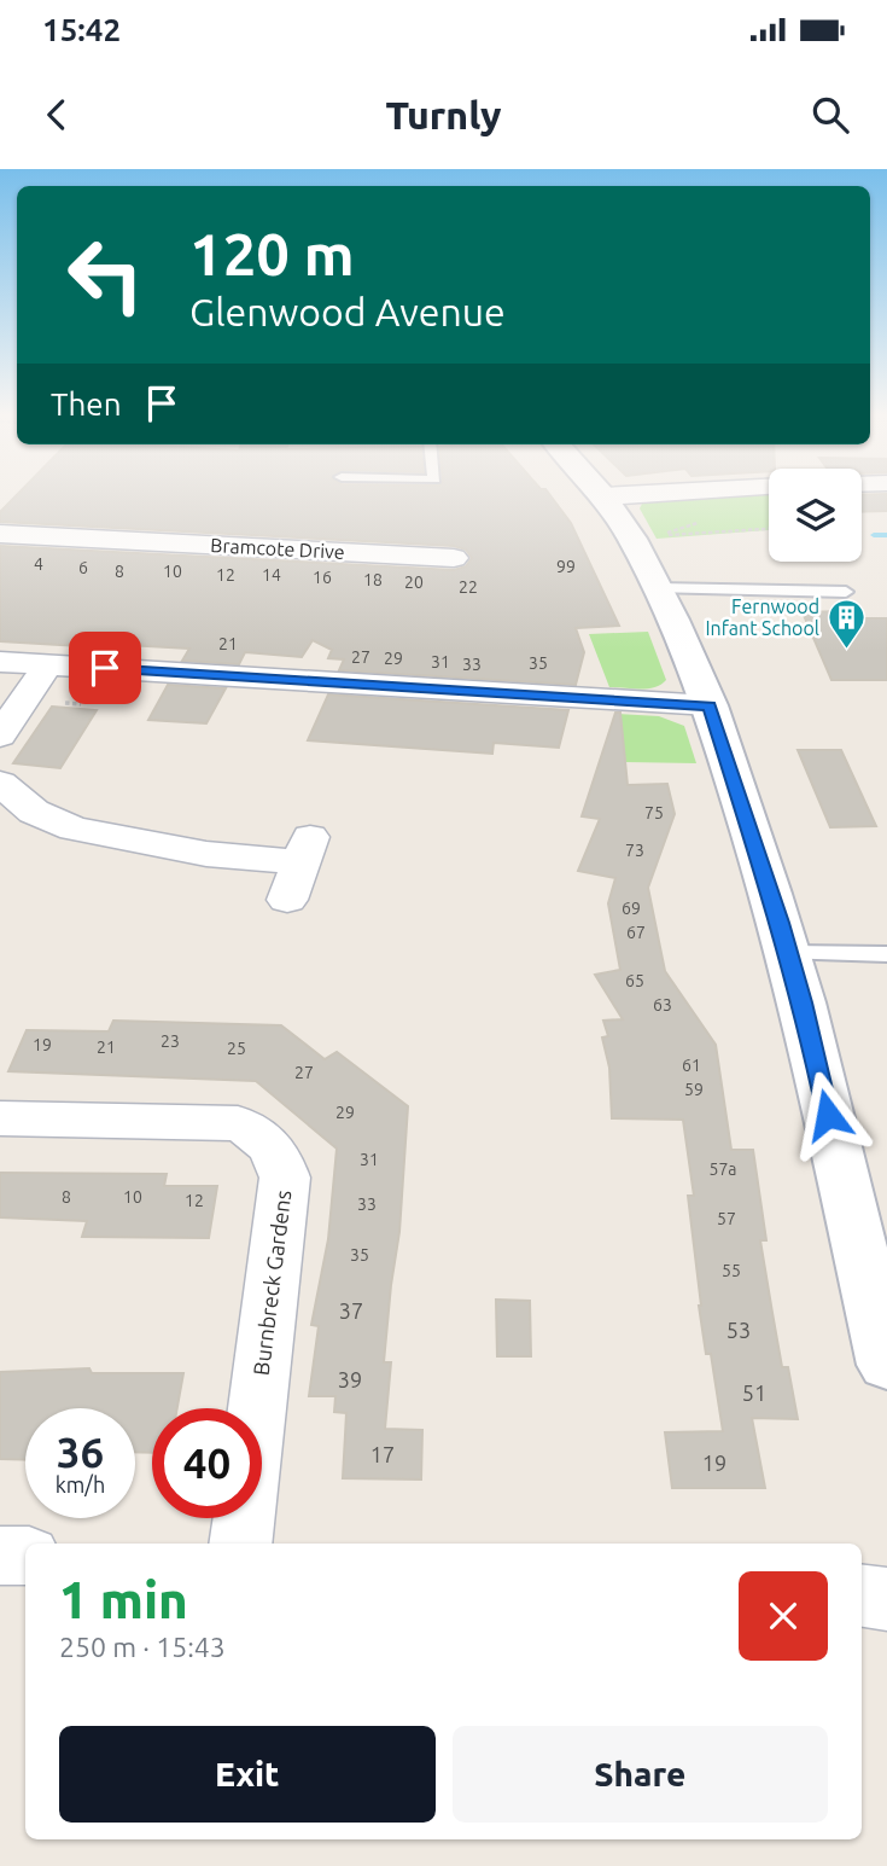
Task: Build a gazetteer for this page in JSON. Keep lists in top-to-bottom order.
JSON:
{
  "streets": {
    "street": ["Bramcote Drive", "Burnbreck Gardens"]
  },
  "places": {
    "building": ["Fernwood Infant School"]
  },
  "house_numbers": [
    "4",
    "99",
    "6",
    "8",
    "10",
    "12",
    "14",
    "16",
    "18",
    "20",
    "22",
    "21",
    "27",
    "29",
    "31",
    "35",
    "33",
    "75",
    "73",
    "69",
    "67",
    "65",
    "63",
    "23",
    "19",
    "21",
    "25",
    "61",
    "27",
    "59",
    "29",
    "31",
    "57a",
    "8",
    "10",
    "12",
    "33",
    "57",
    "35",
    "55",
    "37",
    "53",
    "39",
    "51",
    "17",
    "19"
  ],
  "page": {
    "status": "15:42",
    "header": "Turnly",
    "turn": ["120 m", "Glenwood Avenue"],
    "then": "Then",
    "speed": "36 km/h",
    "limit": "40",
    "heading": ["1 min", "250 m · 15:43"],
    "buttons": ["Exit", "Share"]
  }
}
